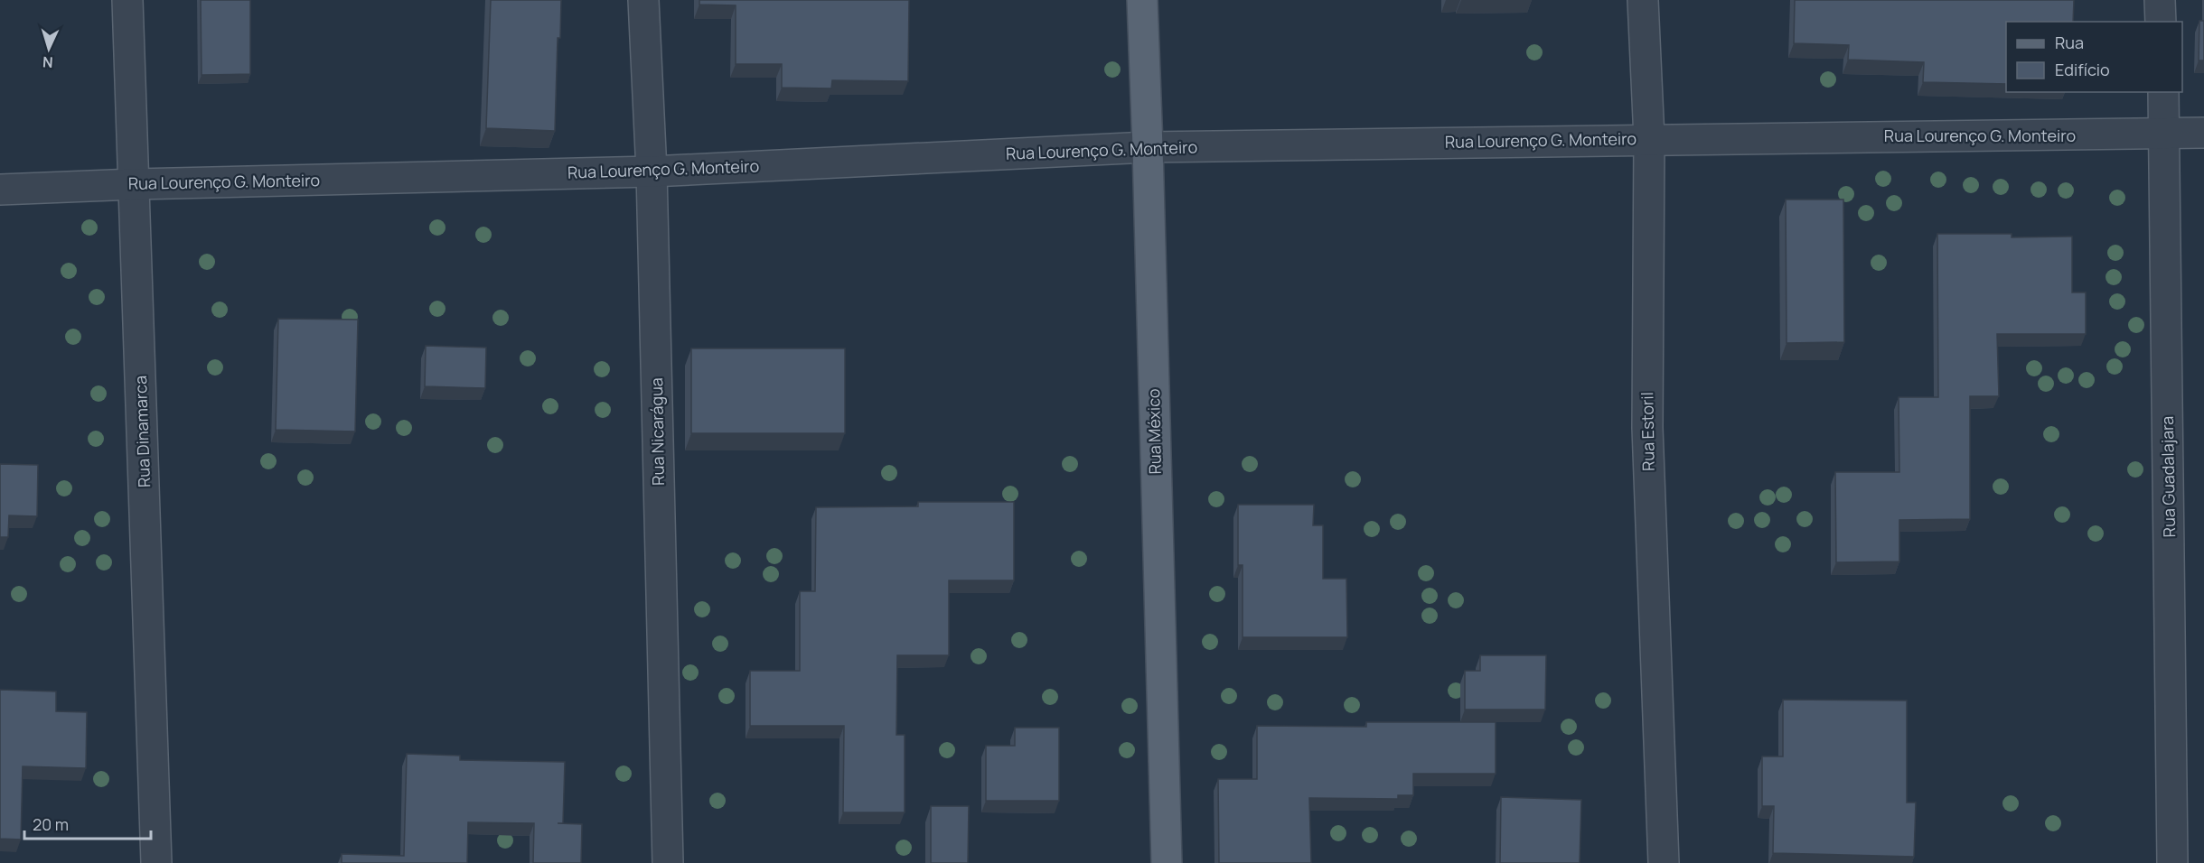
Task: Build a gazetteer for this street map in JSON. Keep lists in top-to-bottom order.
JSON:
{
  "streets": {
    "main road": ["Rua México"],
    "street": [
      "Rua Lourenço G. Monteiro",
      "Rua Dinamarca",
      "Rua Nicarágua",
      "Rua Estoril",
      "Rua Guadalajara"
    ]
  },
  "crossings": [
    ["Rua Lourenço G. Monteiro", "Rua Dinamarca"],
    ["Rua Lourenço G. Monteiro", "Rua Nicarágua"],
    ["Rua Lourenço G. Monteiro", "Rua México"],
    ["Rua Lourenço G. Monteiro", "Rua Estoril"],
    ["Rua Lourenço G. Monteiro", "Rua Guadalajara"]
  ],
  "legend": ["Rua", "Edifício"],
  "scale_bar": "20 m",
  "north": "bottom"
}
